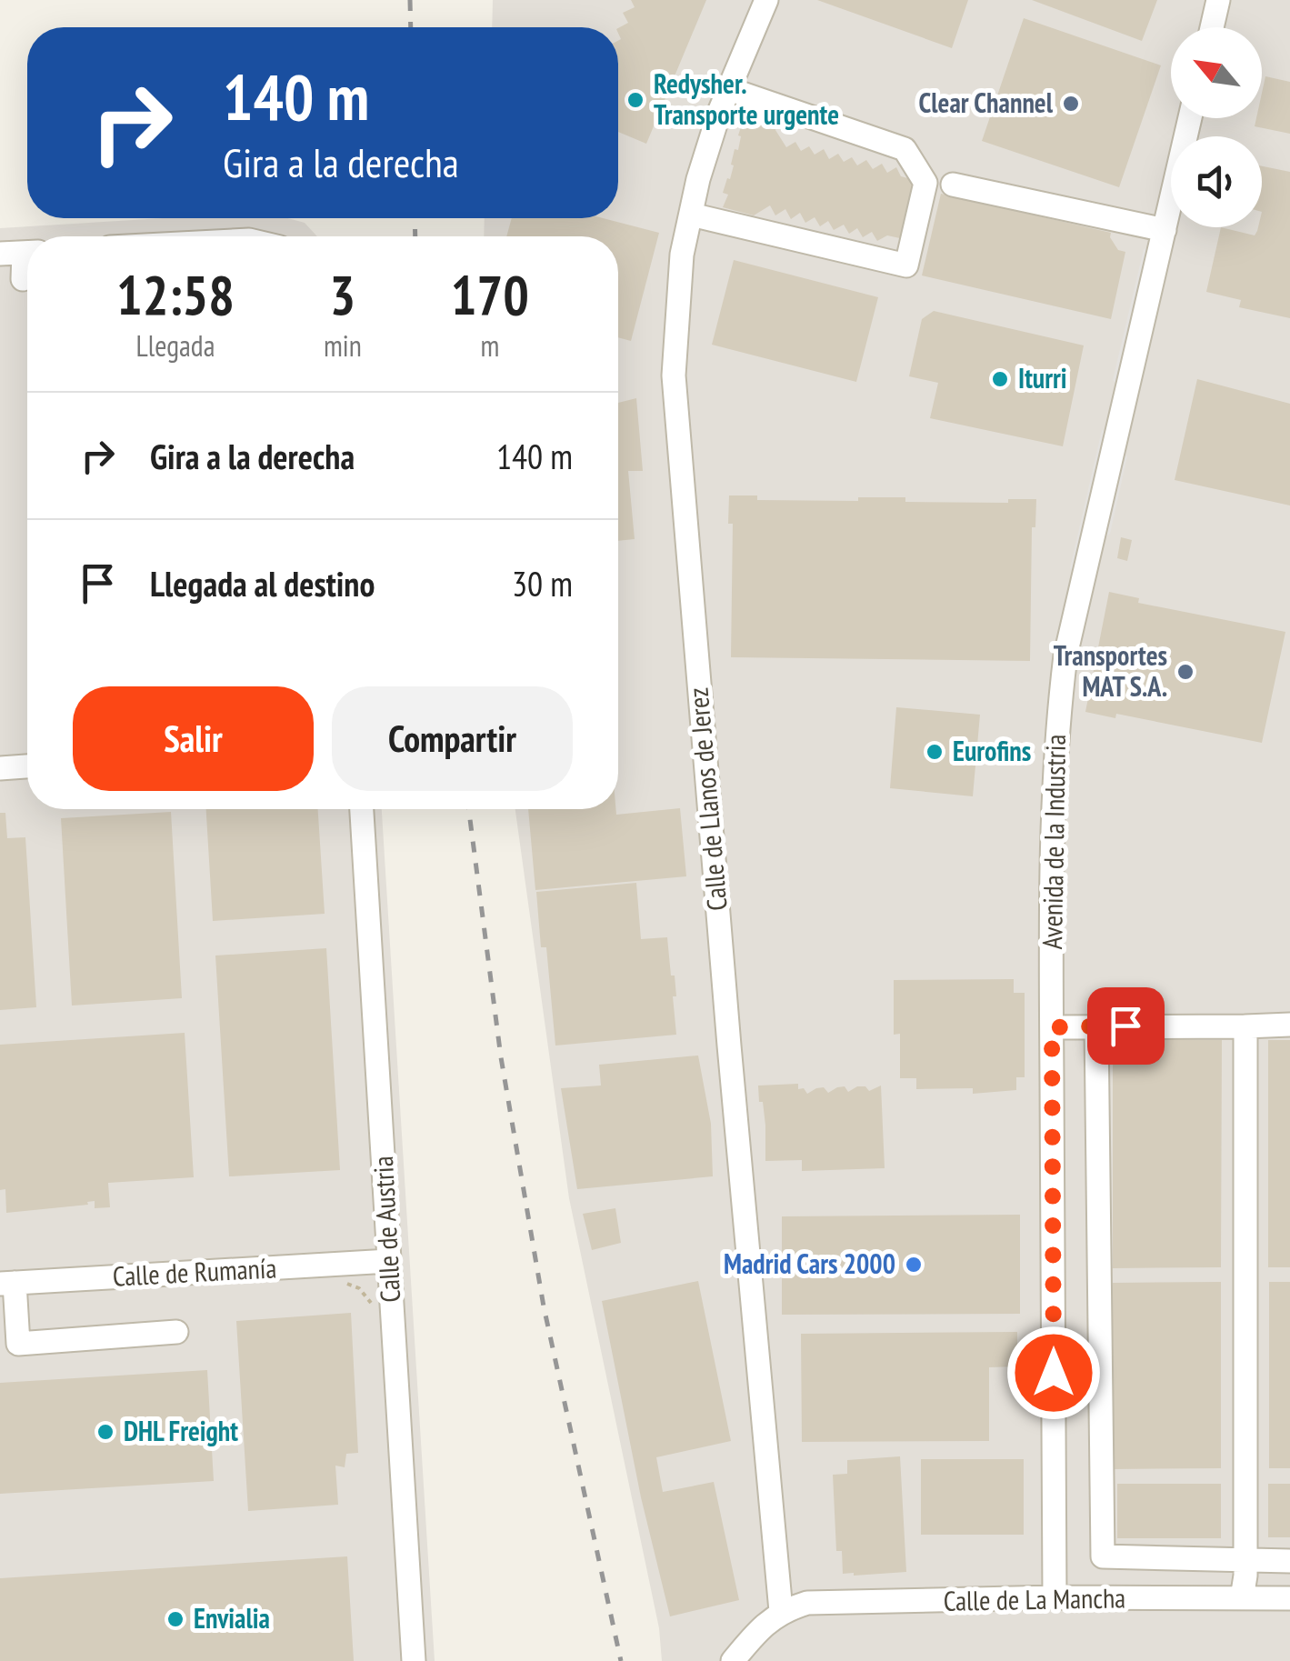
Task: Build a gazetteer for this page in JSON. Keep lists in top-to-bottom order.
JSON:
{
  "streets": {
    "street": [
      "Calle de Llanos de Jerez",
      "Avenida de la Industria",
      "Calle de Austria",
      "Calle de Rumanía",
      "Calle de La Mancha"
    ]
  },
  "crossings": [
    ["Calle de Llanos de Jerez", "Calle de La Mancha"],
    ["Avenida de la Industria", "Calle de La Mancha"],
    ["Calle de Austria", "Calle de Rumanía"]
  ],
  "places": [
    "Redysher. Transporte urgente",
    "Clear Channel",
    "Iturri",
    "Transportes MAT S.A.",
    "Eurofins",
    "Madrid Cars 2000",
    "DHL Freight",
    "Envialia"
  ],
  "north": "top left",
  "page": {
    "turn": ["140 m", "Gira a la derecha"],
    "eta": [
      "12:58",
      "Llegada",
      "3",
      "min",
      "170",
      "m"
    ],
    "list": [
      {
        "name": "Gira a la derecha",
        "value": "140 m"
      },
      {
        "name": "Llegada al destino",
        "value": "30 m"
      }
    ],
    "buttons": ["Salir", "Compartir"]
  }
}
